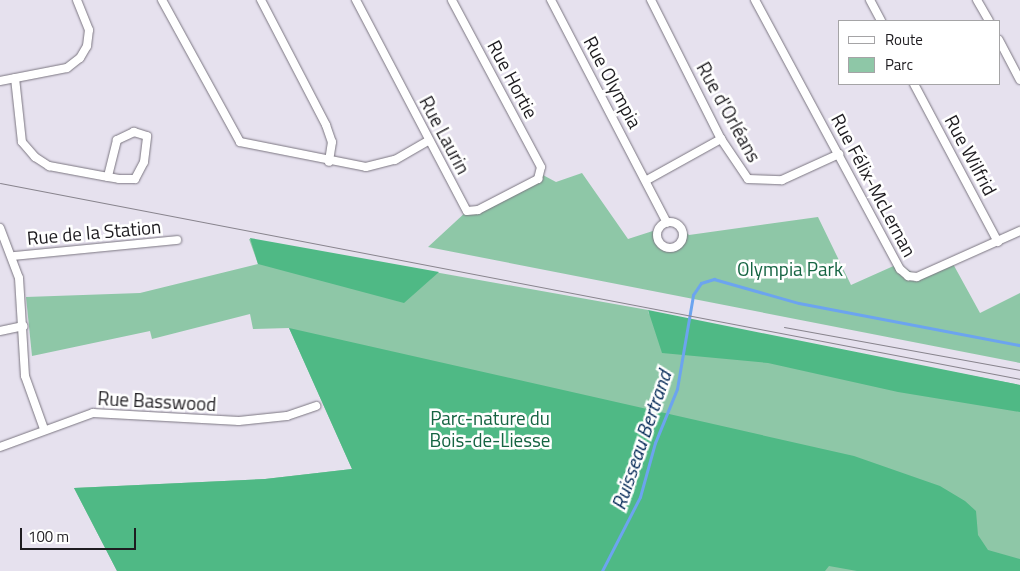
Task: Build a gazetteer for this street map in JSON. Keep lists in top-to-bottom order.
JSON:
{
  "streets": {
    "street": [
      "Rue Hortie",
      "Rue Olympia",
      "Rue d'Orléans",
      "Rue Laurin",
      "Rue Wilfrid",
      "Rue Félix-McLernan",
      "Rue de la Station",
      "Rue Basswood"
    ]
  },
  "crossings": [
    ["Rue Hortie", "Rue Laurin"],
    ["Rue d'Orléans", "Rue Félix-McLernan"],
    ["Rue Wilfrid", "Rue Félix-McLernan"]
  ],
  "water": ["Ruisseau Bertrand"],
  "parks": ["Olympia Park", "Parc-nature du Bois-de-Liesse"],
  "legend": ["Route", "Parc"],
  "scale_bar": "100 m"
}
